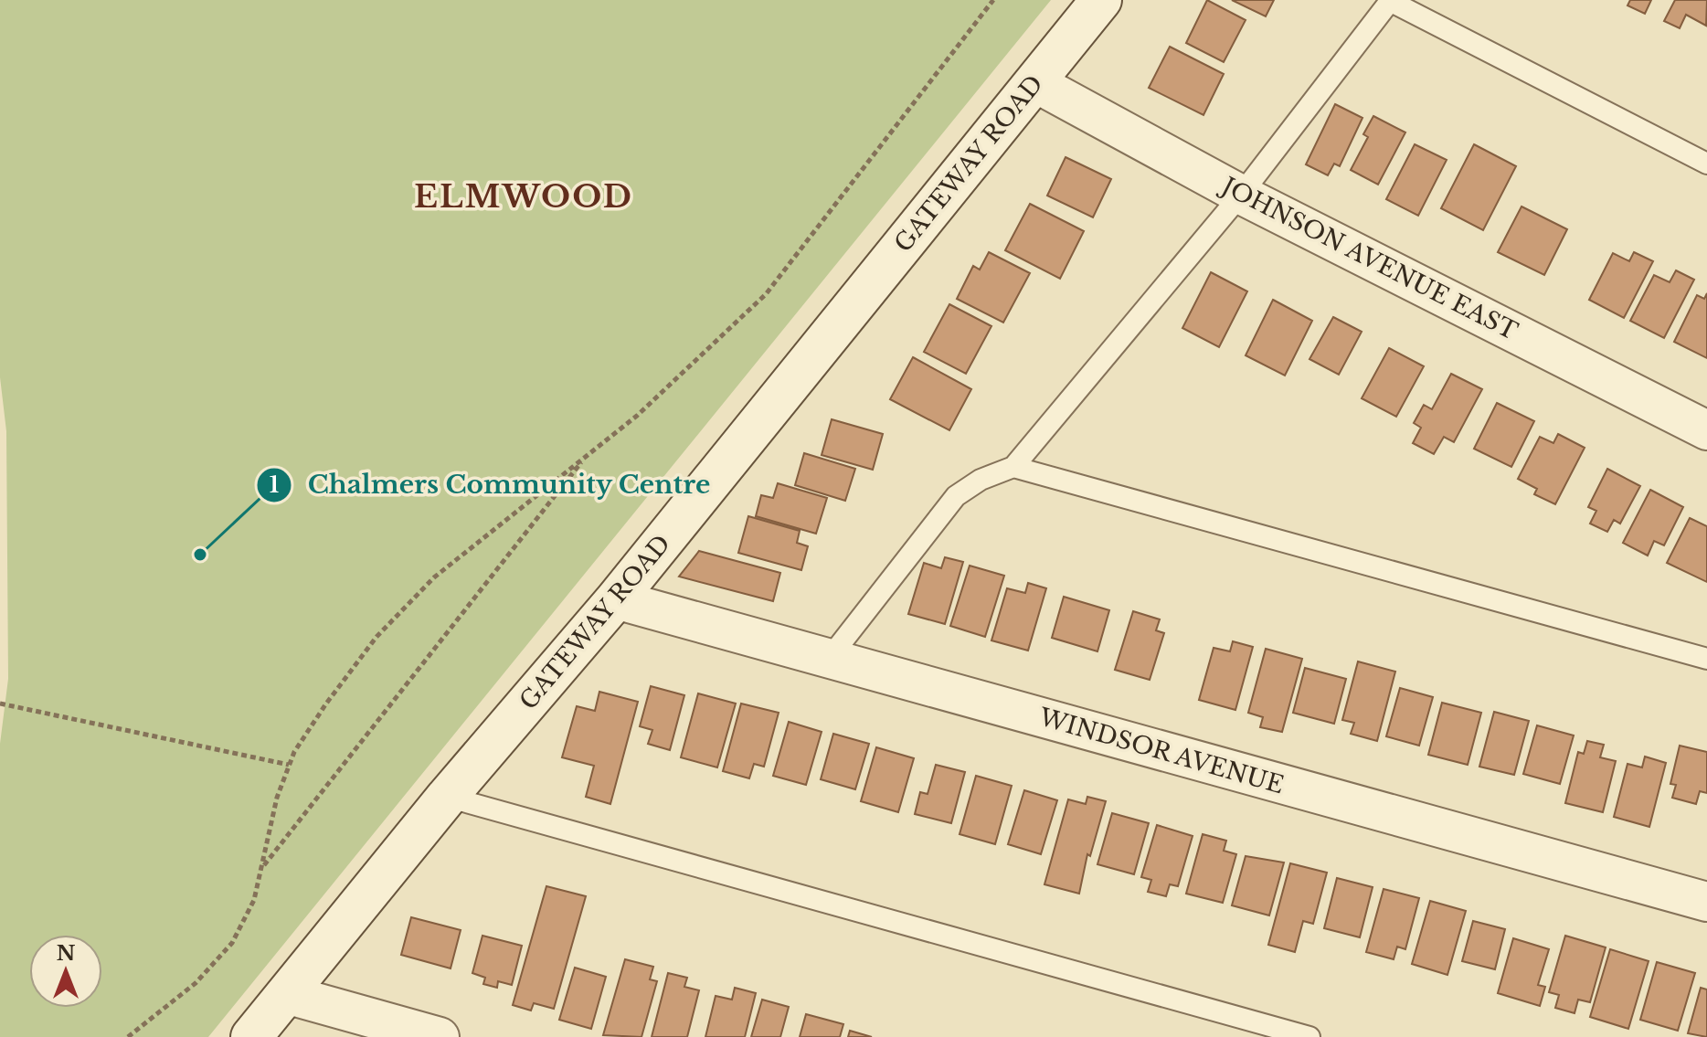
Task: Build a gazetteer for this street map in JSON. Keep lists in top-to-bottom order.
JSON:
{
  "streets": {
    "street": ["GATEWAY ROAD", "JOHNSON AVENUE EAST", "WINDSOR AVENUE"]
  },
  "crossings": [
    ["GATEWAY ROAD", "JOHNSON AVENUE EAST"],
    ["GATEWAY ROAD", "WINDSOR AVENUE"]
  ],
  "districts": ["ELMWOOD"],
  "places": ["Chalmers Community Centre"],
  "north": "top"
}
